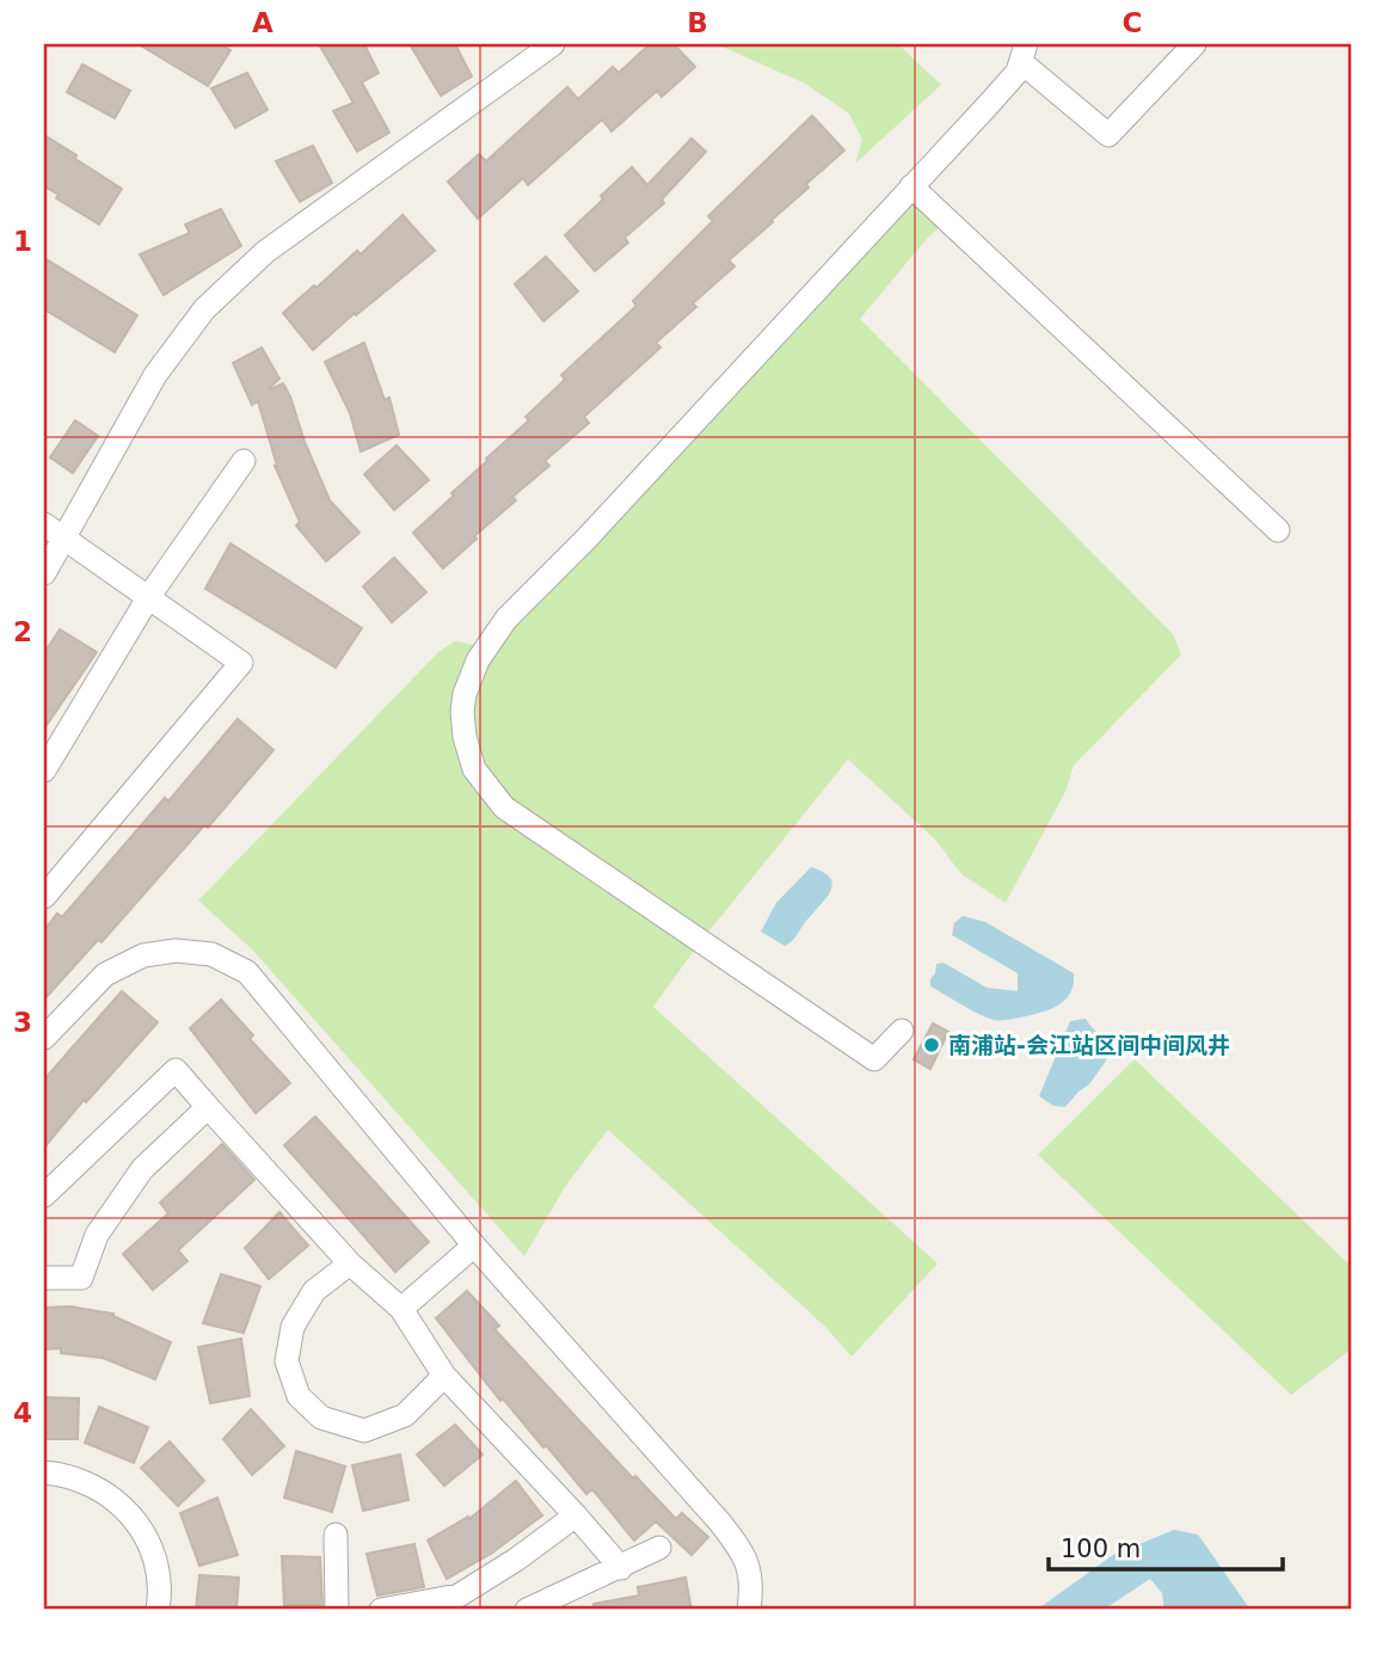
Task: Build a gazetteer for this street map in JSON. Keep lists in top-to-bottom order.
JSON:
{
  "places": ["南浦站-会江站区间中间风井"],
  "scale_bar": "100 m",
  "grid": {
    "columns": ["A", "B", "C"],
    "rows": [
      "1",
      "2",
      "3",
      "4"
    ]
  }
}
